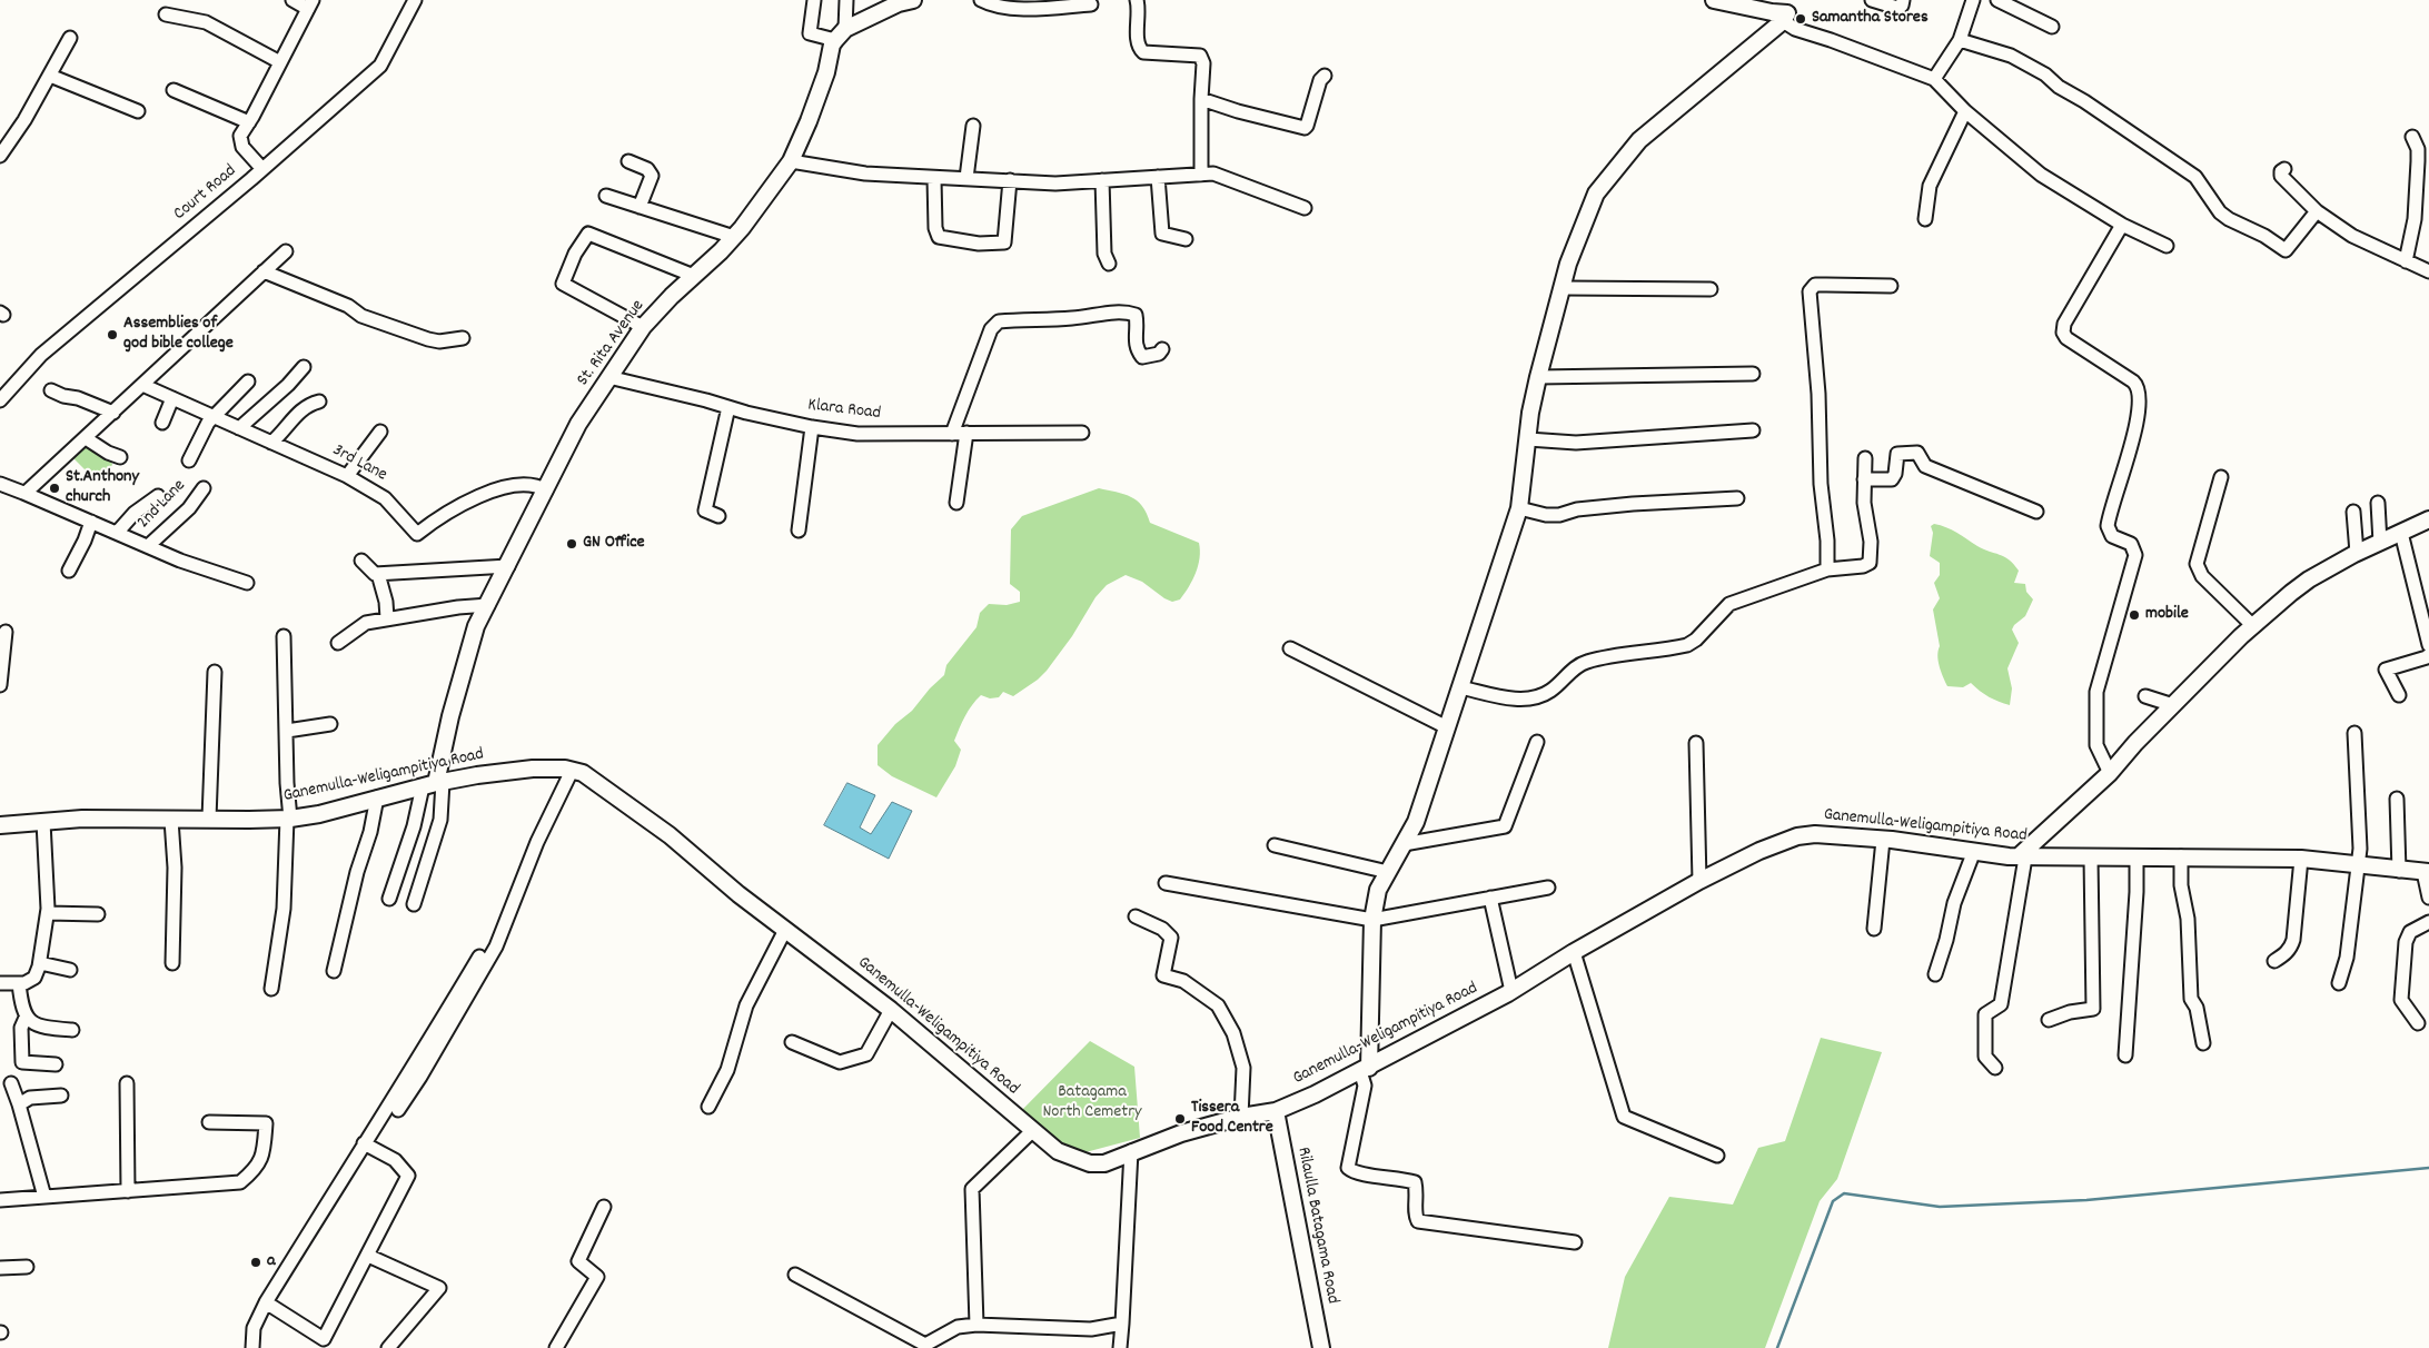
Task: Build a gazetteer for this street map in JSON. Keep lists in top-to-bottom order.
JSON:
{
  "streets": {
    "street": [
      "Court Road",
      "St. Rita Avenue",
      "Klara Road",
      "3rd Lane",
      "2nd Lane",
      "Ganemulla-Weligampitiya Road",
      "Rilaulla Batagama Road"
    ]
  },
  "crossings": [
    ["St. Rita Avenue", "Klara Road"],
    ["St. Rita Avenue", "3rd Lane"],
    ["St. Rita Avenue", "Ganemulla-Weligampitiya Road"],
    ["Ganemulla-Weligampitiya Road", "Rilaulla Batagama Road"]
  ],
  "parks": ["Batagama North Cemetry"],
  "places": [
    "Samantha Stores",
    "Assemblies of god bible college",
    "St.Anthony church",
    "GN Office",
    "mobile",
    "Tissera Food Centre",
    "a"
  ]
}
